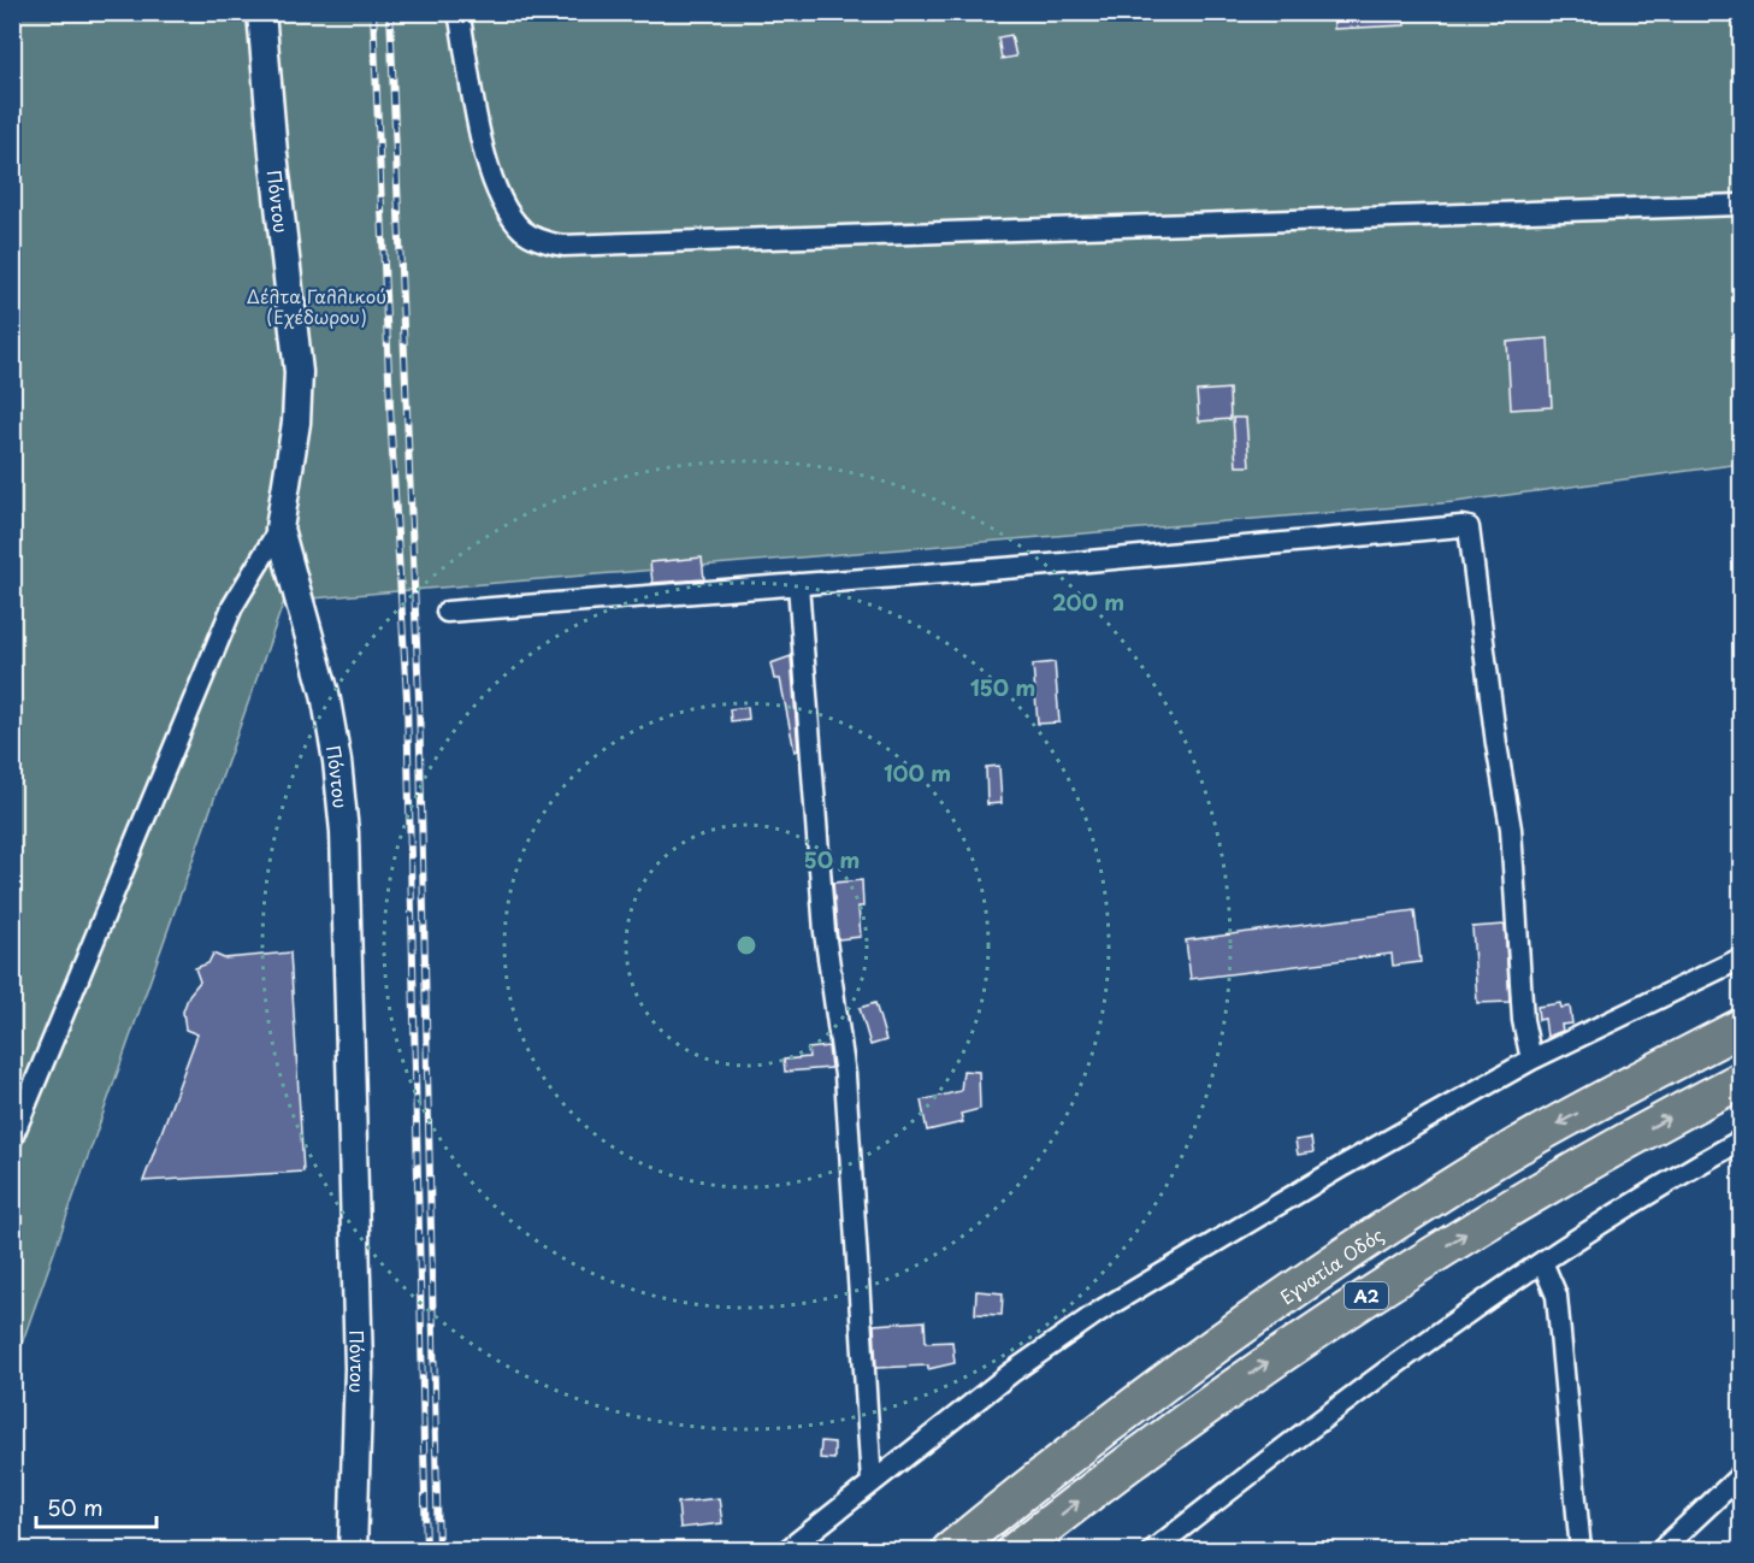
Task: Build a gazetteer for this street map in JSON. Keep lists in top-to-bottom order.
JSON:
{
  "streets": {
    "highway": ["Εγνατία Οδός", "Α2"],
    "street": ["Πόντου"]
  },
  "parks": ["Δέλτα Γαλλικού (Εχέδωρου)"],
  "scale_bar": "50 m",
  "rings": [
    "200 m",
    "150 m",
    "100 m",
    "50 m"
  ]
}
